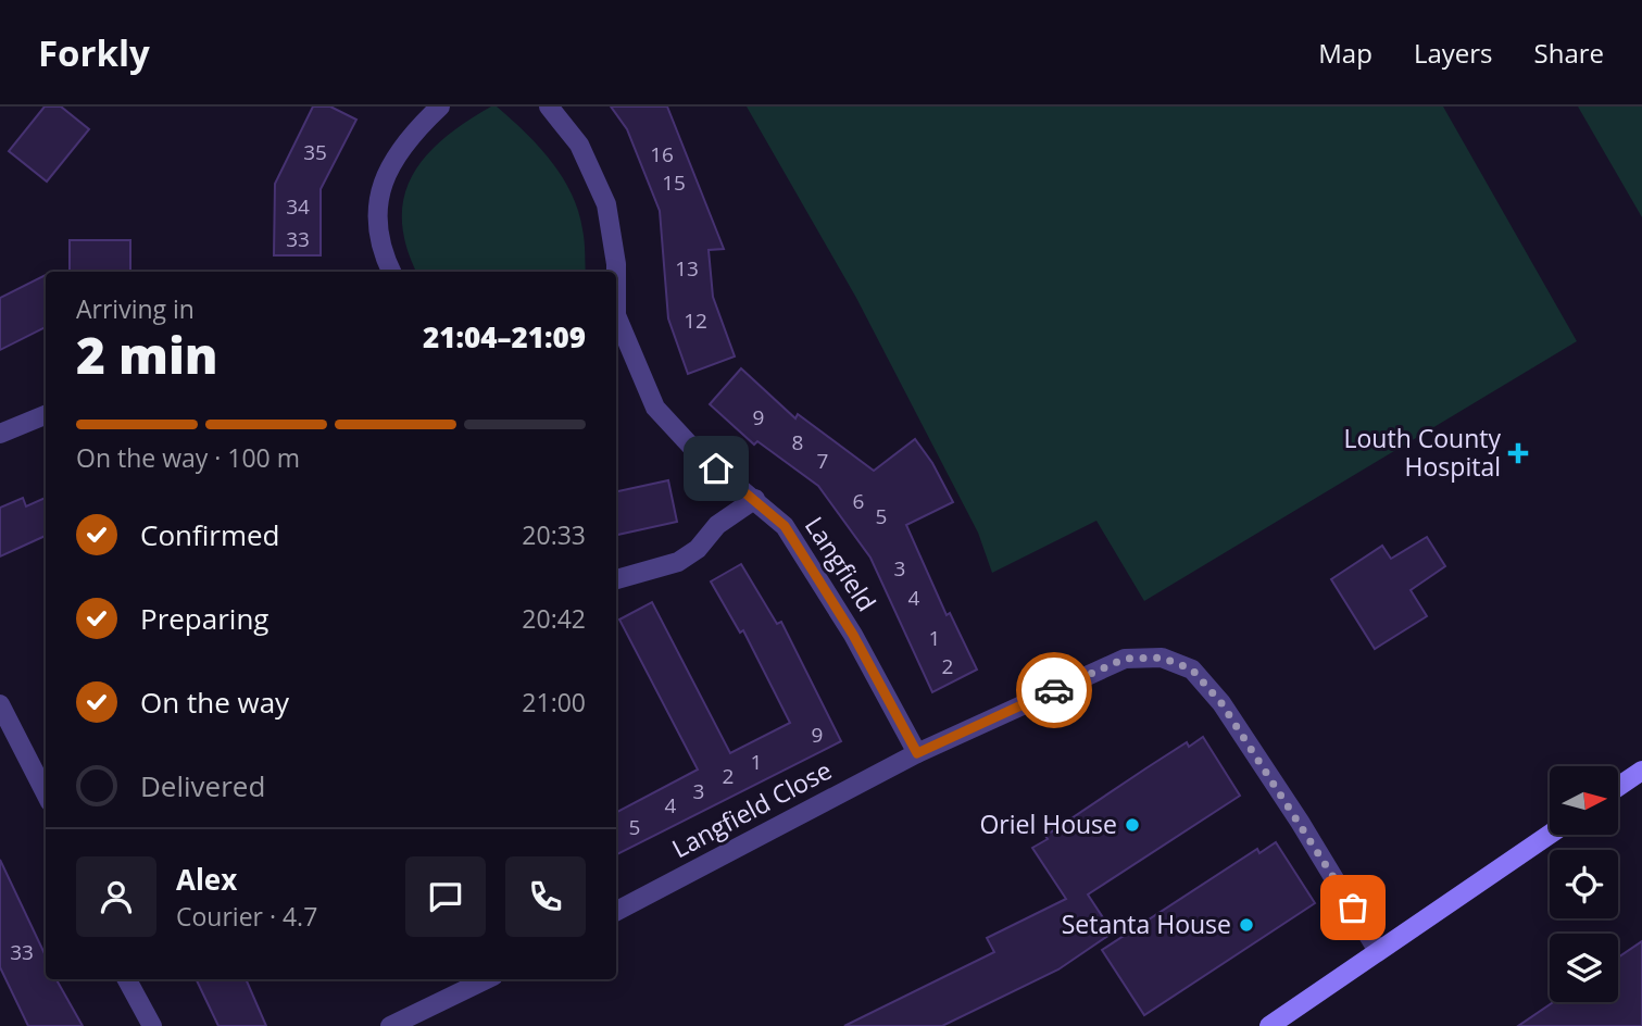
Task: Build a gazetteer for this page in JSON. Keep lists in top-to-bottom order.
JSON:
{
  "streets": {
    "street": ["Langfield", "Langfield Close"]
  },
  "crossings": [
    ["Langfield", "Langfield Close"]
  ],
  "places": {
    "health": ["Louth County Hospital"],
    "other": ["Oriel House", "Setanta House"]
  },
  "house_numbers": [
    "35",
    "16",
    "15",
    "34",
    "33",
    "13",
    "12",
    "9",
    "8",
    "7",
    "6",
    "5",
    "3",
    "4",
    "1",
    "2",
    "9",
    "1",
    "2",
    "3",
    "4",
    "5",
    "33"
  ],
  "north": "right",
  "page": {
    "header": "Forkly",
    "nav": ["Map", "Layers", "Share"],
    "heading": ["2 min", "Arriving in", "21:04–21:09"],
    "panel": ["Alex", "Courier · 4.7"],
    "bar": "On the way · 100 m",
    "list": [
      ["Confirmed", "20:33"],
      ["Preparing", "20:42"],
      ["On the way", "21:00"],
      "Delivered"
    ]
  }
}
